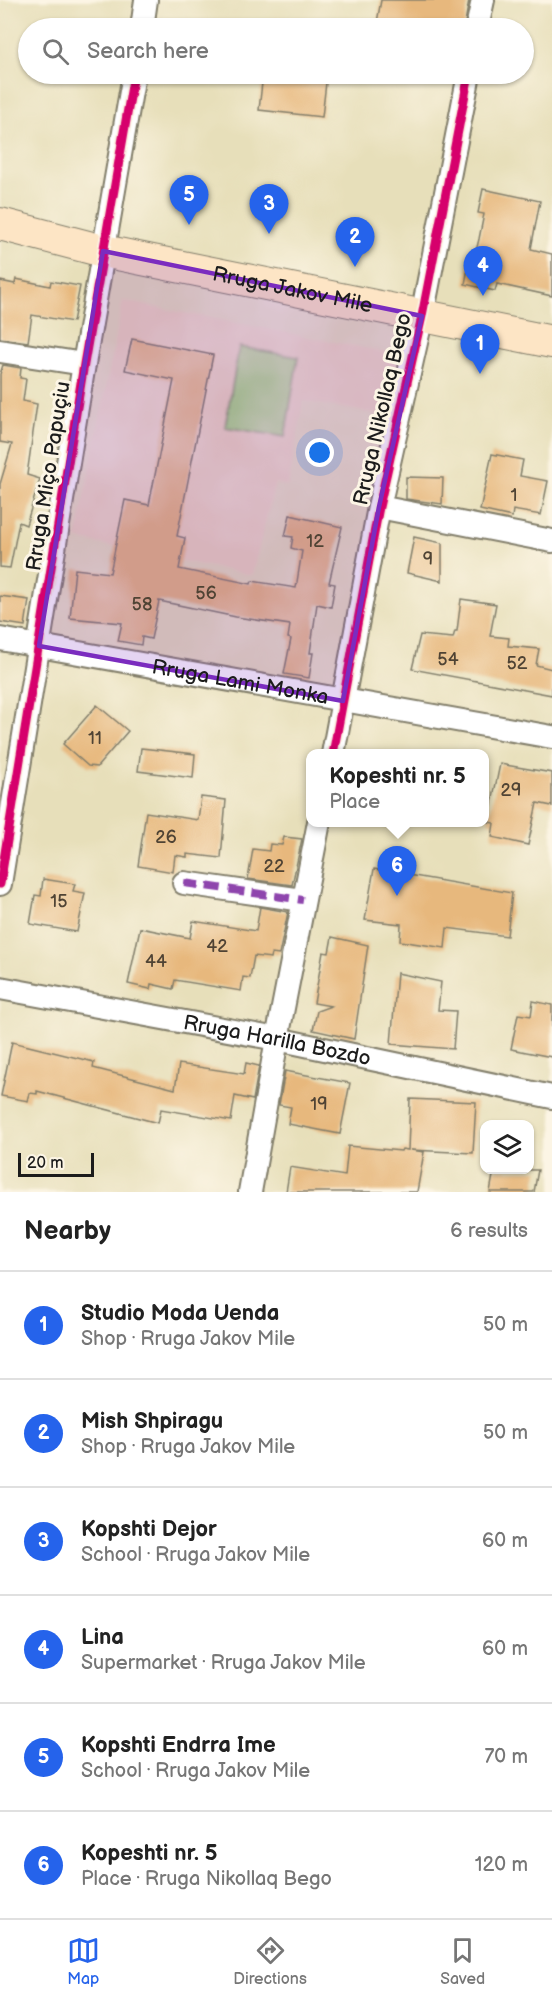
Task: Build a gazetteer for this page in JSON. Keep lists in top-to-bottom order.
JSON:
{
  "streets": {
    "main road": ["Rruga Jakov Mile"],
    "street": [
      "Rruga Nikollaq Bego",
      "Rruga Miço Papuçiu",
      "Rruga Lami Monka",
      "Rruga Harilla Bozdo"
    ]
  },
  "crossings": [
    ["Rruga Jakov Mile", "Rruga Nikollaq Bego"],
    ["Rruga Jakov Mile", "Rruga Miço Papuçiu"],
    ["Rruga Nikollaq Bego", "Rruga Lami Monka"],
    ["Rruga Miço Papuçiu", "Rruga Lami Monka"]
  ],
  "house_numbers": [
    "1",
    "12",
    "9",
    "56",
    "58",
    "54",
    "52",
    "11",
    "29",
    "26",
    "22",
    "15",
    "42",
    "44",
    "19"
  ],
  "scale_bar": "20 m",
  "page": {
    "search": "Search here",
    "pins": [
      "5",
      "3",
      "2",
      "4",
      "1",
      "6"
    ],
    "popup": ["Kopeshti nr. 5", "Place"],
    "scale": "20 m",
    "heading": ["Nearby", "6 results"],
    "list": [
      {
        "mark": "1",
        "name": "Studio Moda Uenda",
        "note": "Shop · Rruga Jakov Mile",
        "value": "50 m"
      },
      {
        "mark": "2",
        "name": "Mish Shpiragu",
        "note": "Shop · Rruga Jakov Mile",
        "value": "50 m"
      },
      {
        "mark": "3",
        "name": "Kopshti Dejor",
        "note": "School · Rruga Jakov Mile",
        "value": "60 m"
      },
      {
        "mark": "4",
        "name": "Lina",
        "note": "Supermarket · Rruga Jakov Mile",
        "value": "60 m"
      },
      {
        "mark": "5",
        "name": "Kopshti Endrra Ime",
        "note": "School · Rruga Jakov Mile",
        "value": "70 m"
      },
      {
        "mark": "6",
        "name": "Kopeshti nr. 5",
        "note": "Place · Rruga Nikollaq Bego",
        "value": "120 m"
      }
    ],
    "nav": ["Map", "Directions", "Saved"]
  }
}
